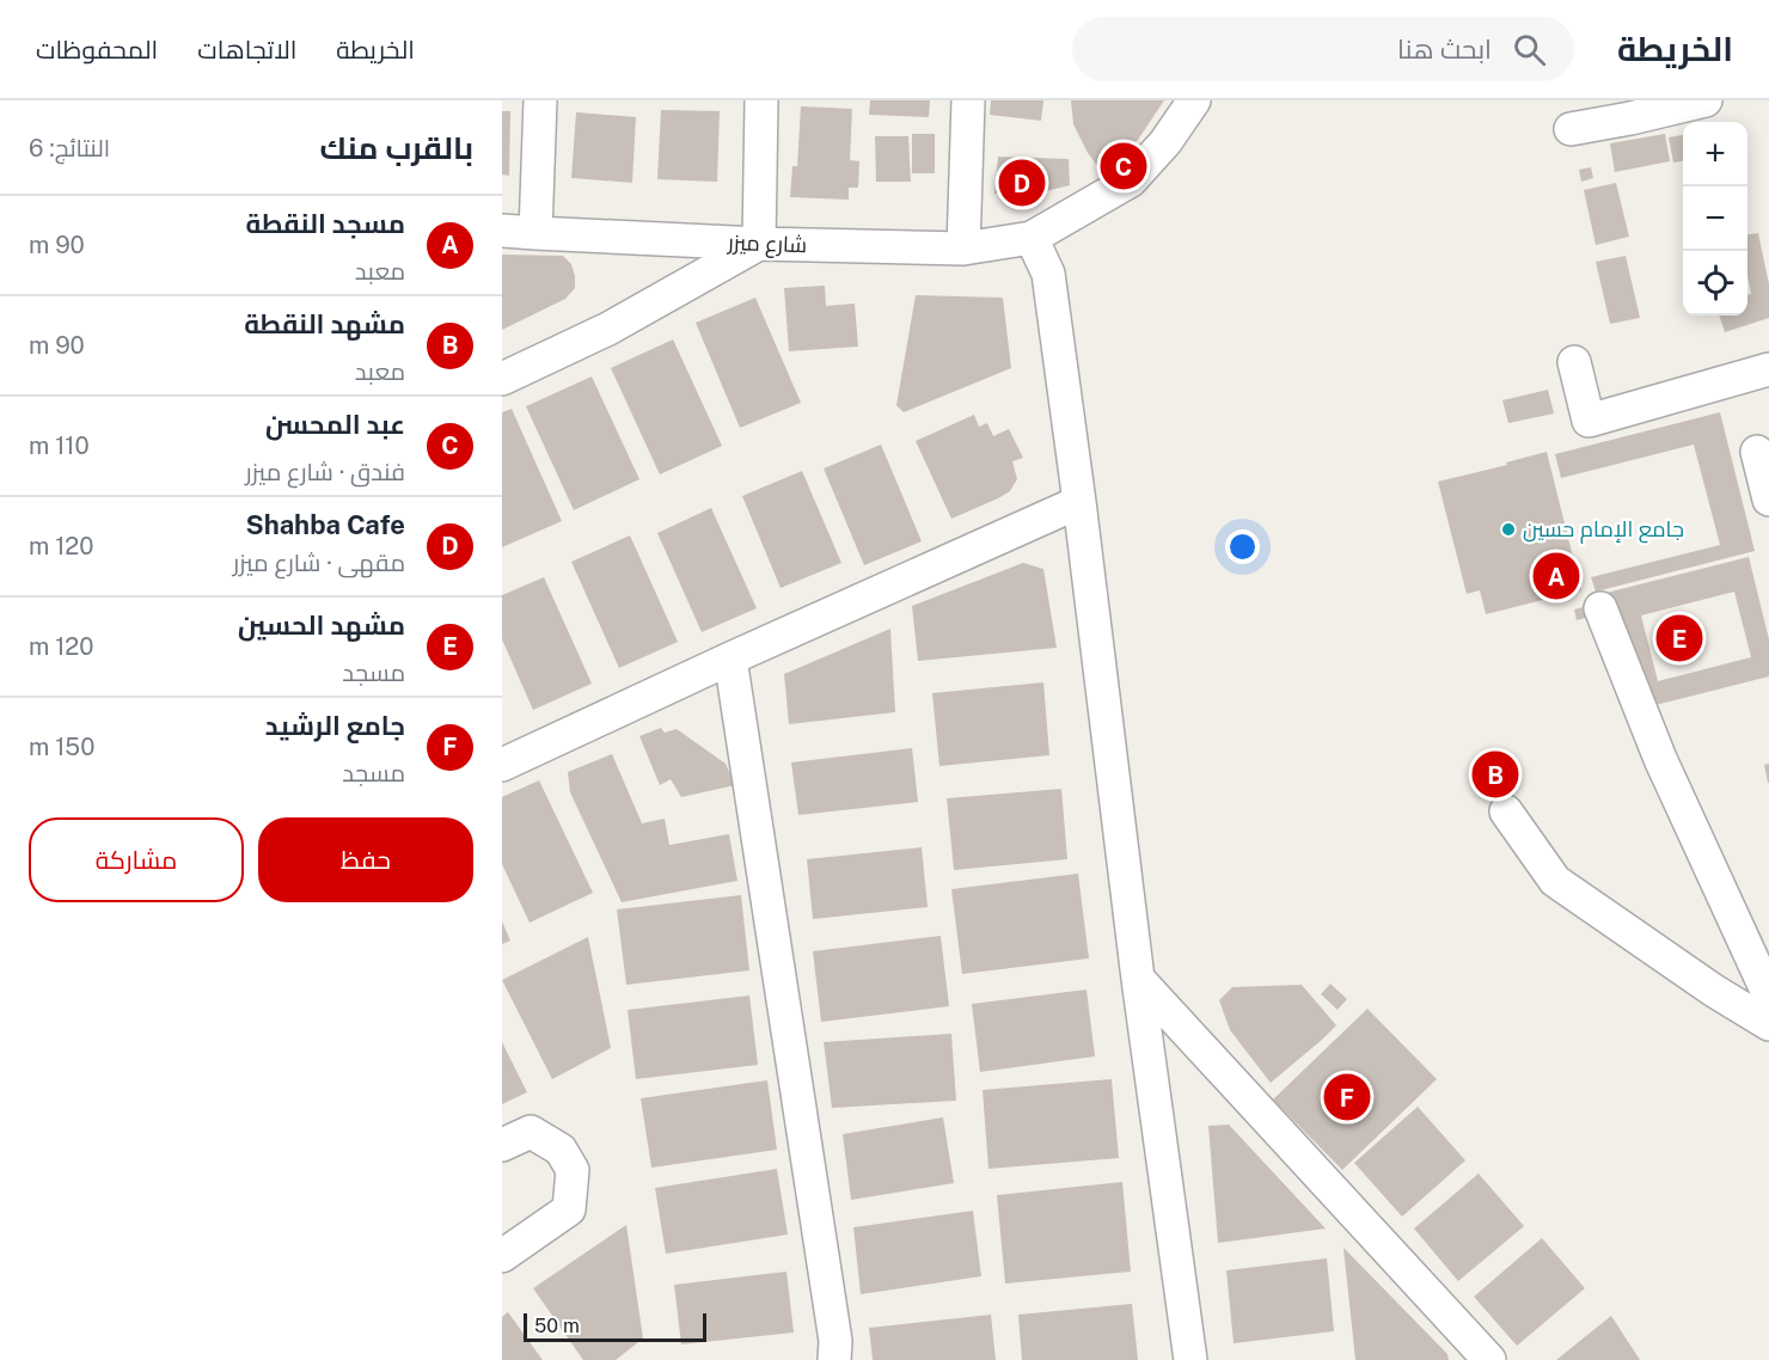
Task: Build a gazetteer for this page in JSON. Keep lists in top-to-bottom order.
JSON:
{
  "streets": {
    "street": ["شارع ميزر"]
  },
  "places": ["جامع الإمام حسين"],
  "scale_bar": "50 m",
  "page": {
    "header": "الخريطة",
    "search": "ابحث هنا",
    "nav": ["الخريطة", "الاتجاهات", "المحفوظات"],
    "heading": ["بالقرب منك", "النتائج: 6"],
    "map_buttons": ["+", "−"],
    "pins": [
      "C",
      "D",
      "A",
      "E",
      "B",
      "F"
    ],
    "list": [
      {
        "mark": "A",
        "name": "مسجد النقطة",
        "note": "معبد",
        "value": "90 m"
      },
      {
        "mark": "B",
        "name": "مشهد النقطة",
        "note": "معبد",
        "value": "90 m"
      },
      {
        "mark": "C",
        "name": "عبد المحسن",
        "note": "فندق · شارع ميزر",
        "value": "110 m"
      },
      {
        "mark": "D",
        "name": "Shahba Cafe",
        "note": "مقهى · شارع ميزر",
        "value": "120 m"
      },
      {
        "mark": "E",
        "name": "مشهد الحسين",
        "note": "مسجد",
        "value": "120 m"
      },
      {
        "mark": "F",
        "name": "جامع الرشيد",
        "note": "مسجد",
        "value": "150 m"
      }
    ],
    "buttons": ["حفظ", "مشاركة"],
    "scale": "50 m"
  }
}
